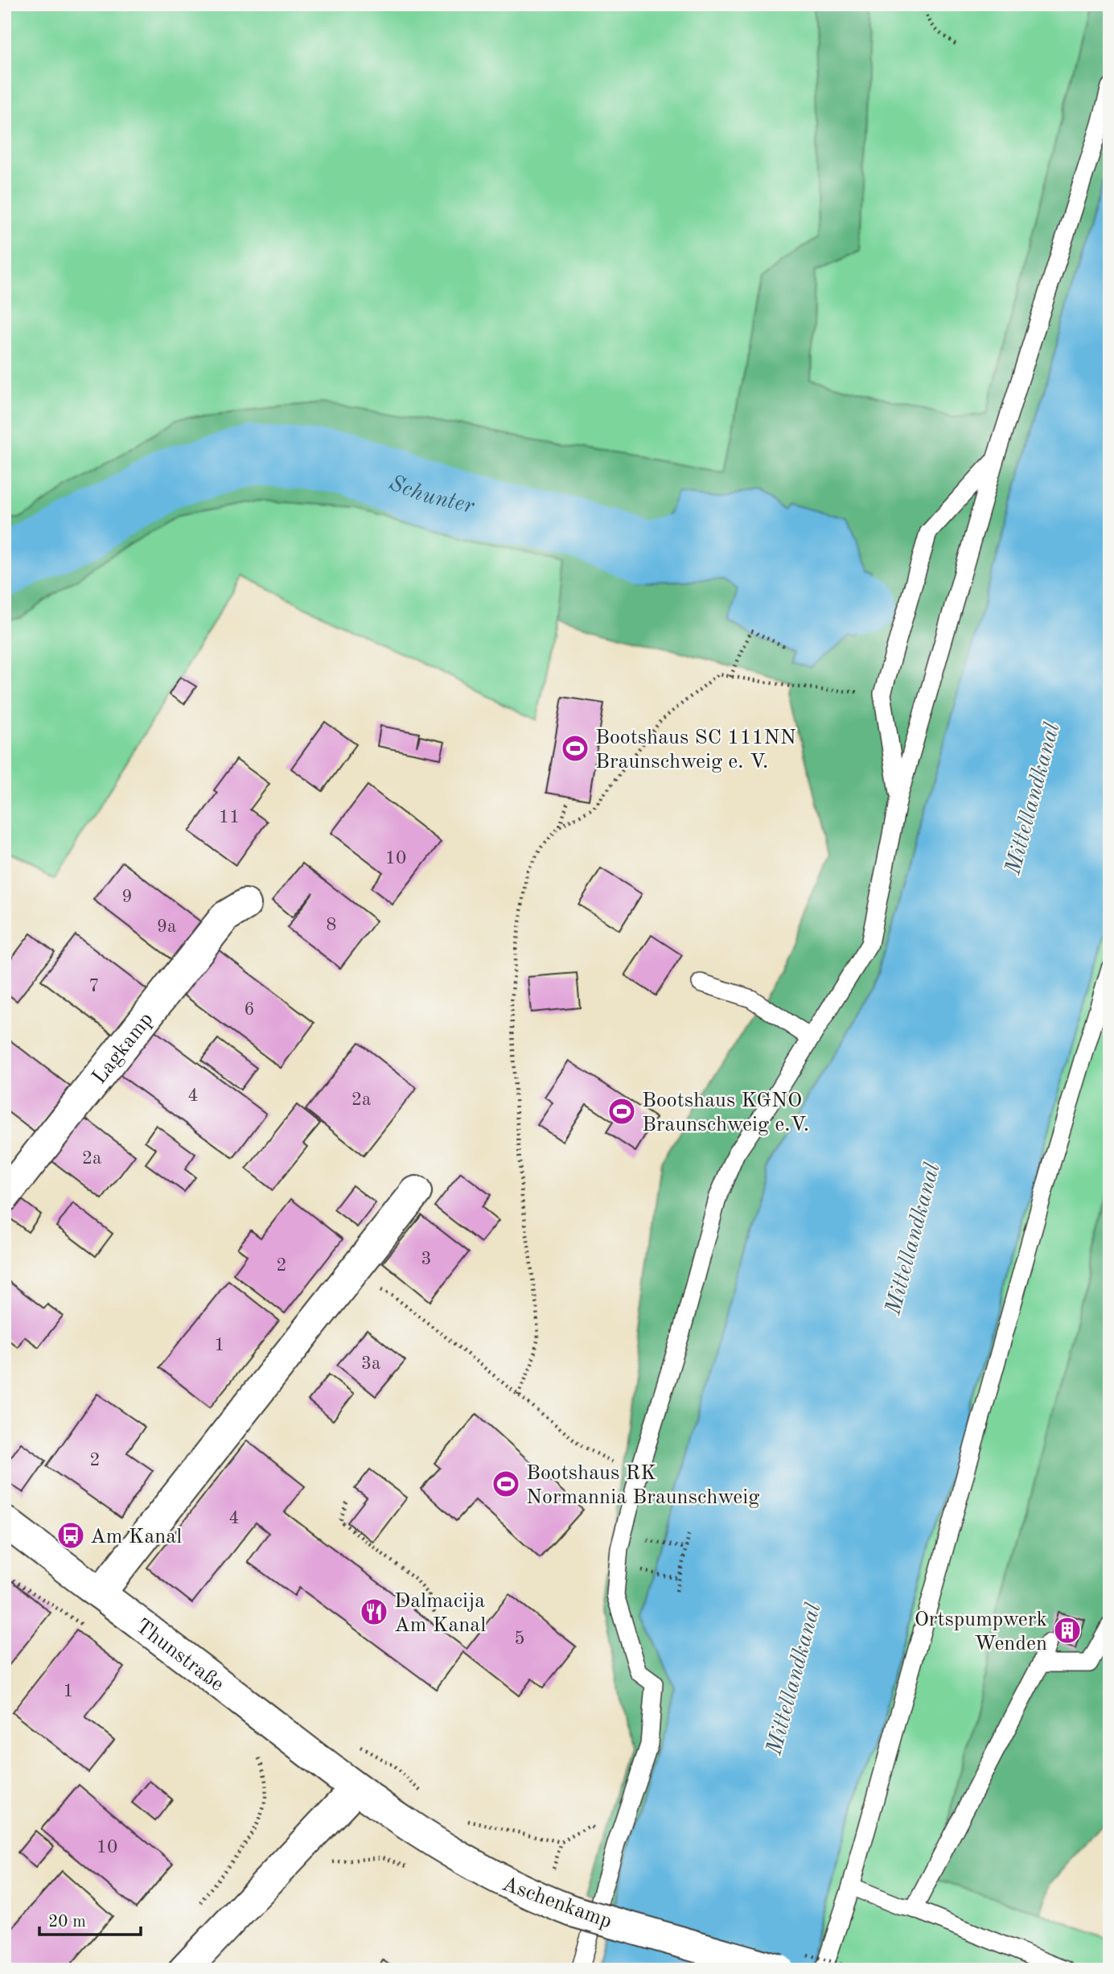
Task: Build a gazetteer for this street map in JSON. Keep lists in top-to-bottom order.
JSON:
{
  "streets": {
    "street": ["Lagkamp", "Thunstraße", "Aschenkamp"]
  },
  "crossings": [
    ["Thunstraße", "Aschenkamp"]
  ],
  "water": ["Schunter", "Mittellandkanal"],
  "places": {
    "sports": ["Bootshaus SC 111NN Braunschweig e. V.", "Bootshaus KGNO Braunschweig e.V.", "Bootshaus RK Normannia Braunschweig"],
    "bus stop": ["Am Kanal"],
    "restaurant": ["Dalmacija Am Kanal"],
    "building": ["Ortspumpwerk Wenden"]
  },
  "house_numbers": [
    "11",
    "10",
    "9",
    "8",
    "9a",
    "7",
    "6",
    "4",
    "2a",
    "2a",
    "3",
    "2",
    "1",
    "3a",
    "2",
    "4",
    "5",
    "1",
    "10"
  ],
  "scale_bar": "20 m"
}
